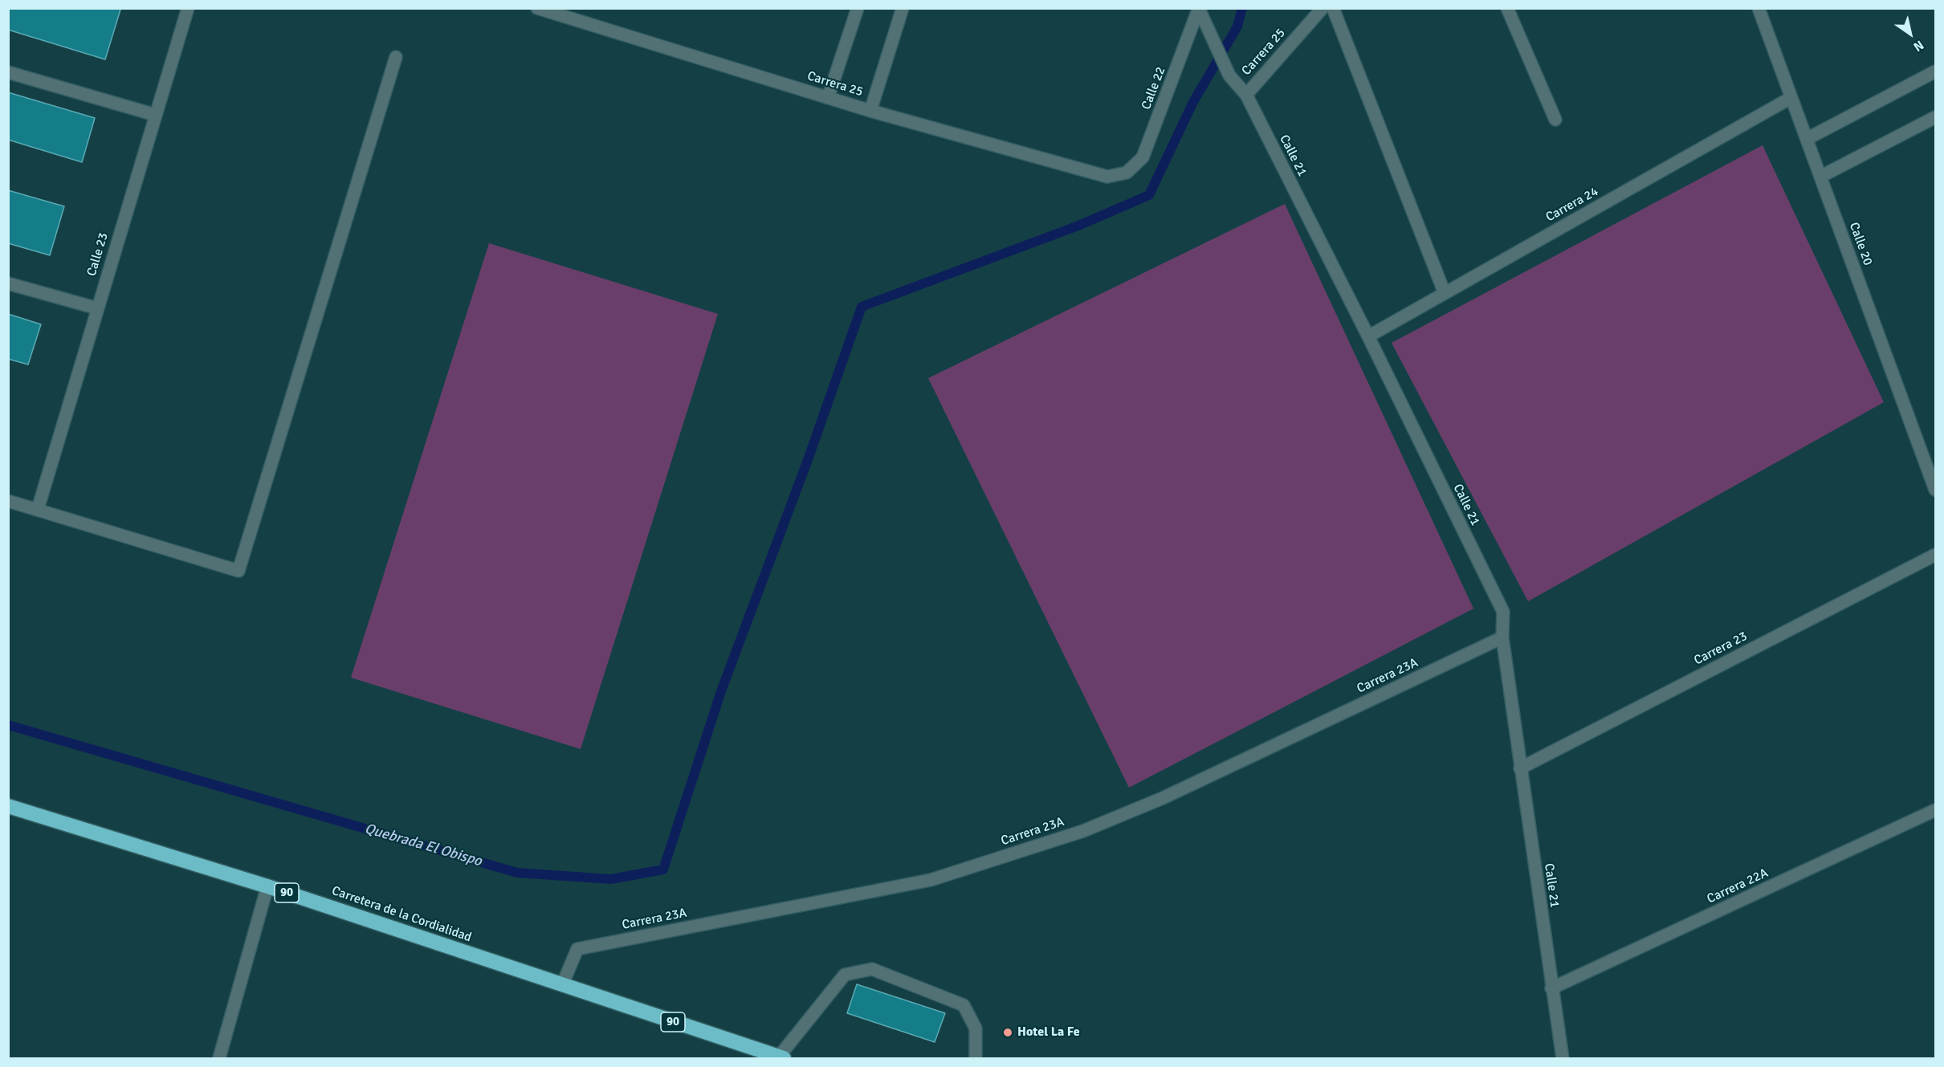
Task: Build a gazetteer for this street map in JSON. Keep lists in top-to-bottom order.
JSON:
{
  "streets": {
    "highway": ["90", "Carretera de la Cordialidad"],
    "street": [
      "Carrera 25",
      "Calle 22",
      "Calle 21",
      "Carrera 24",
      "Calle 20",
      "Calle 23",
      "Carrera 23",
      "Carrera 23A",
      "Carrera 22A"
    ]
  },
  "crossings": [
    ["Carrera 25", "Calle 22"],
    ["Carrera 25", "Calle 21"],
    ["Calle 22", "Calle 21"],
    ["Calle 21", "Carrera 24"],
    ["Calle 21", "Carrera 23"],
    ["Calle 21", "Carrera 23A"],
    ["Calle 21", "Carrera 22A"],
    ["Carrera 24", "Calle 20"],
    ["Carrera 23A", "Carretera de la Cordialidad"]
  ],
  "water": ["Quebrada El Obispo"],
  "places": ["Hotel La Fe"],
  "north": "bottom right"
}
